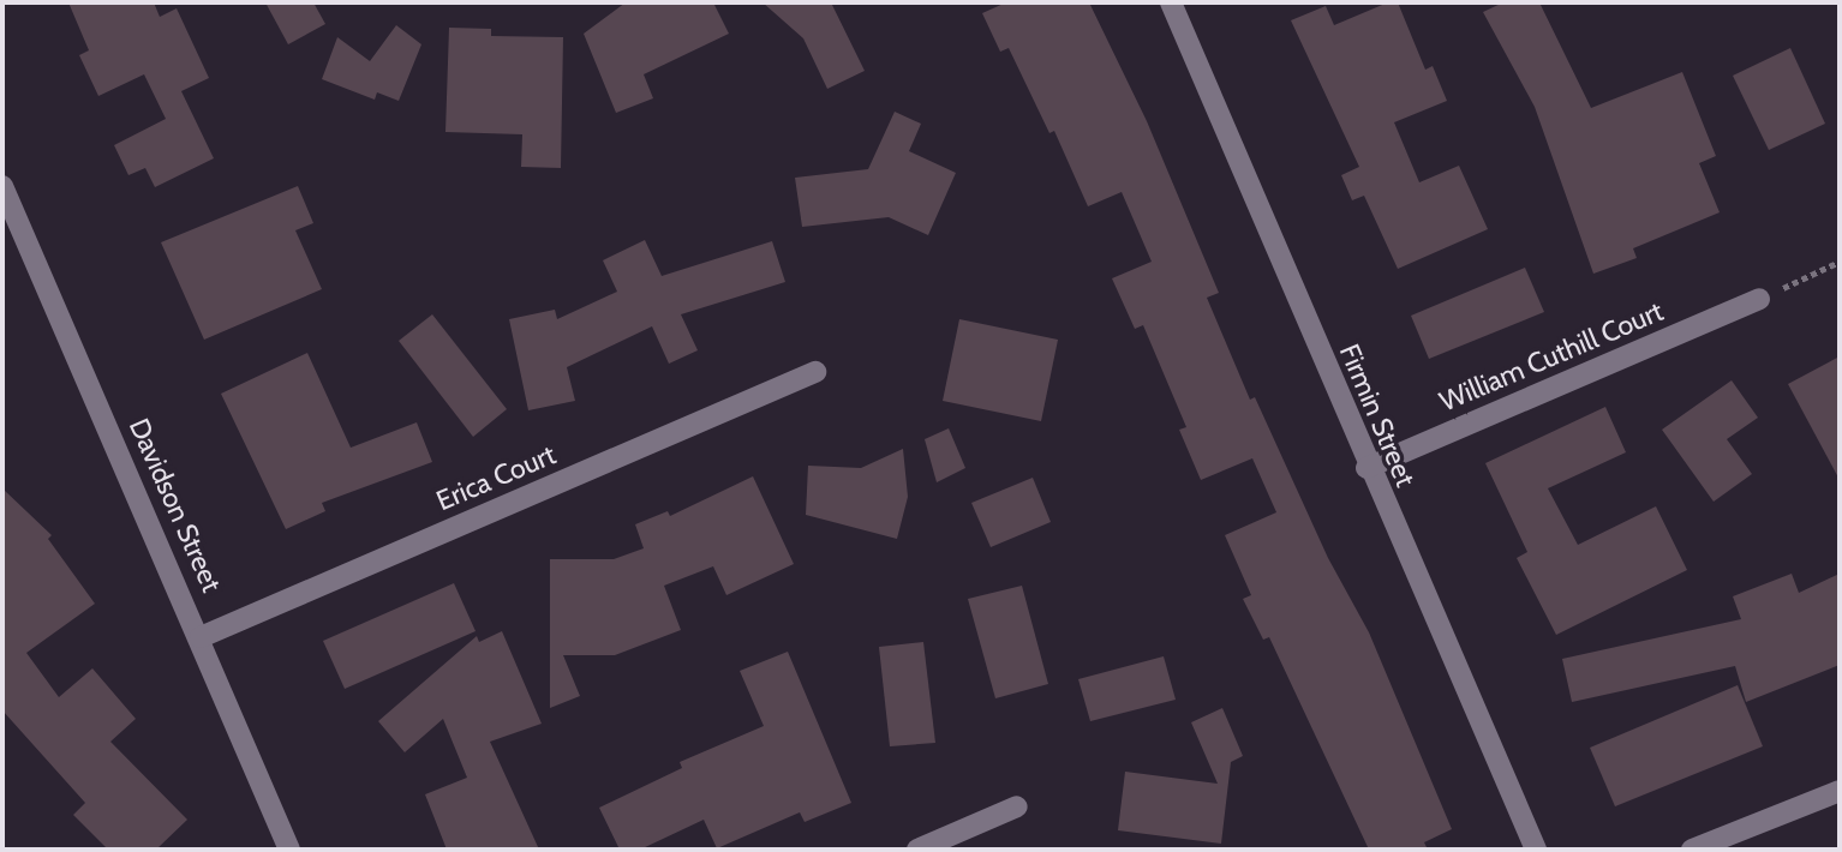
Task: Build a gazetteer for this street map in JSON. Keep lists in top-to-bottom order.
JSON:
{
  "streets": {
    "street": [
      "William Cuthill Court",
      "Firmin Street",
      "Erica Court",
      "Davidson Street"
    ]
  },
  "crossings": [
    ["William Cuthill Court", "Firmin Street"],
    ["Erica Court", "Davidson Street"]
  ]
}
